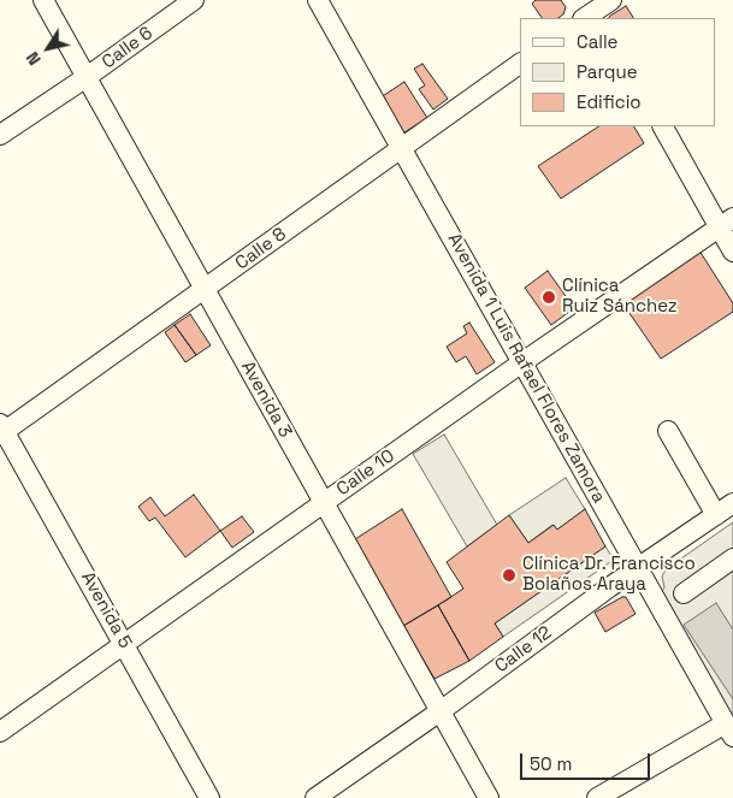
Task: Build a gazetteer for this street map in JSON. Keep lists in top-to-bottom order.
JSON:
{
  "streets": {
    "street": [
      "Calle 6",
      "Calle 8",
      "Avenida 1 Luis Rafael Flores Zamora",
      "Avenida 3",
      "Calle 10",
      "Avenida 5",
      "Calle 12"
    ]
  },
  "crossings": [
    ["Calle 6", "Avenida 3"],
    ["Calle 8", "Avenida 1 Luis Rafael Flores Zamora"],
    ["Calle 8", "Avenida 3"],
    ["Calle 8", "Avenida 5"],
    ["Avenida 1 Luis Rafael Flores Zamora", "Calle 10"],
    ["Avenida 1 Luis Rafael Flores Zamora", "Calle 12"],
    ["Avenida 3", "Calle 10"],
    ["Avenida 3", "Calle 12"],
    ["Calle 10", "Avenida 5"]
  ],
  "places": ["Clínica Ruiz Sánchez", "Clínica Dr. Francisco Bolaños Araya"],
  "legend": ["Calle", "Parque", "Edificio"],
  "scale_bar": "50 m",
  "north": "bottom left"
}
